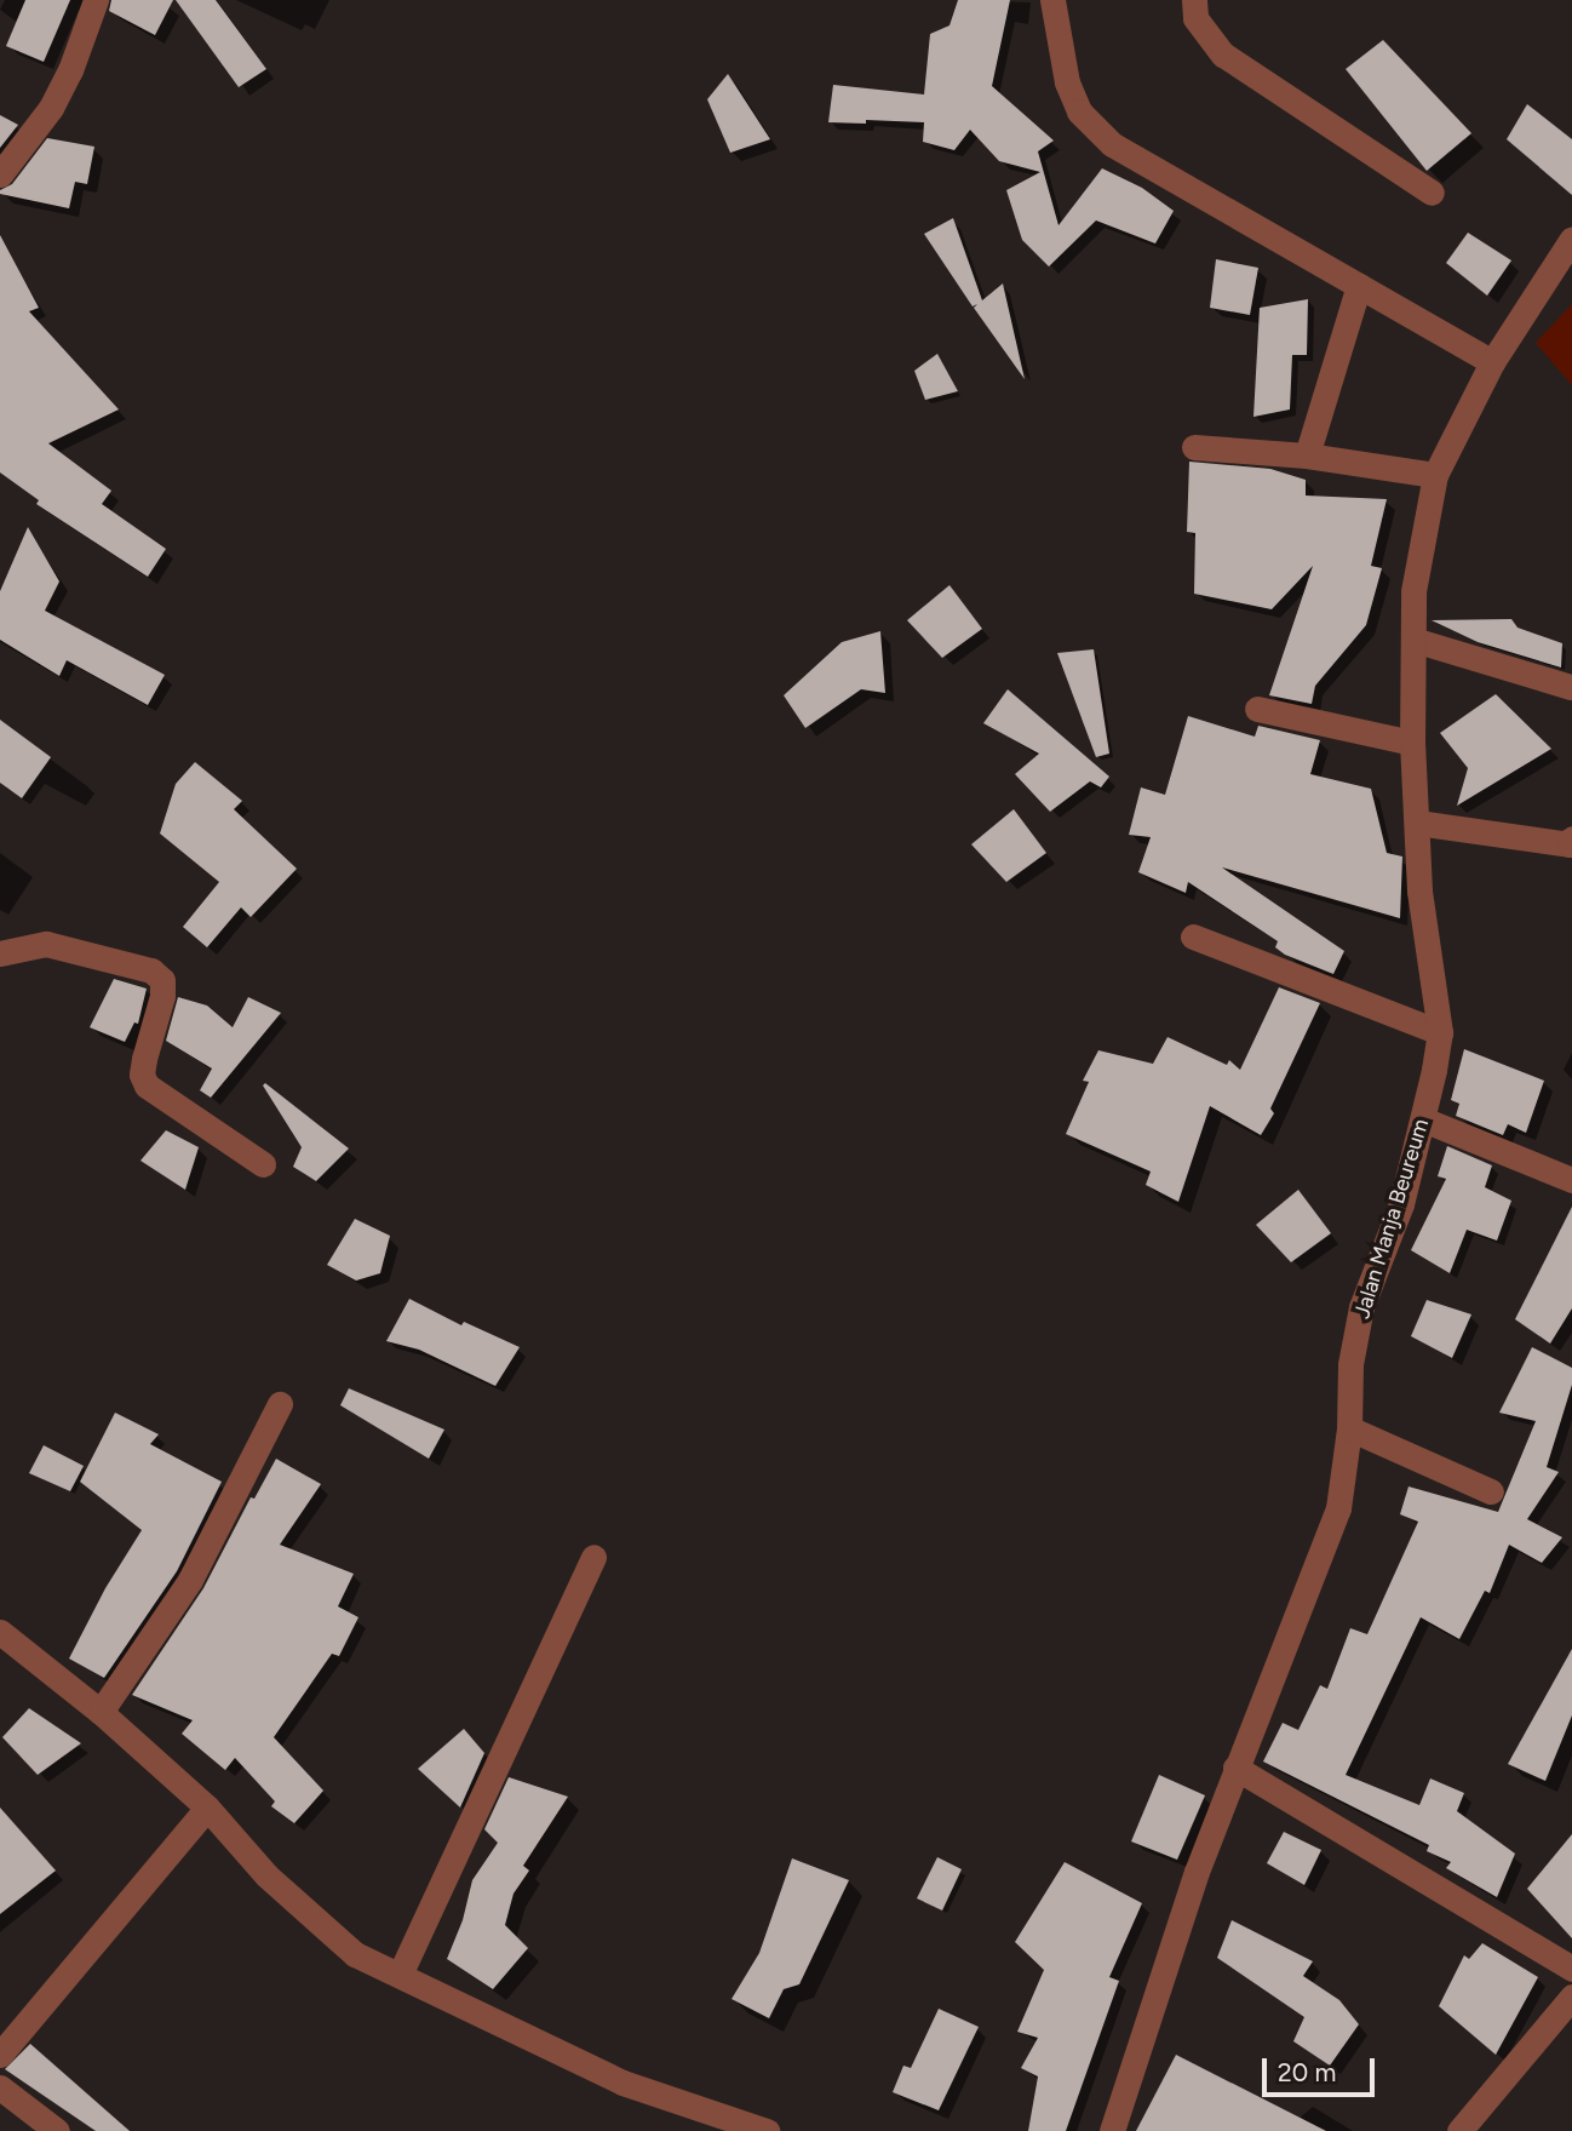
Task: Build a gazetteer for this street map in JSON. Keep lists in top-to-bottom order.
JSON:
{
  "streets": {
    "street": ["Jalan Manja Beureum"]
  },
  "scale_bar": "20 m"
}
